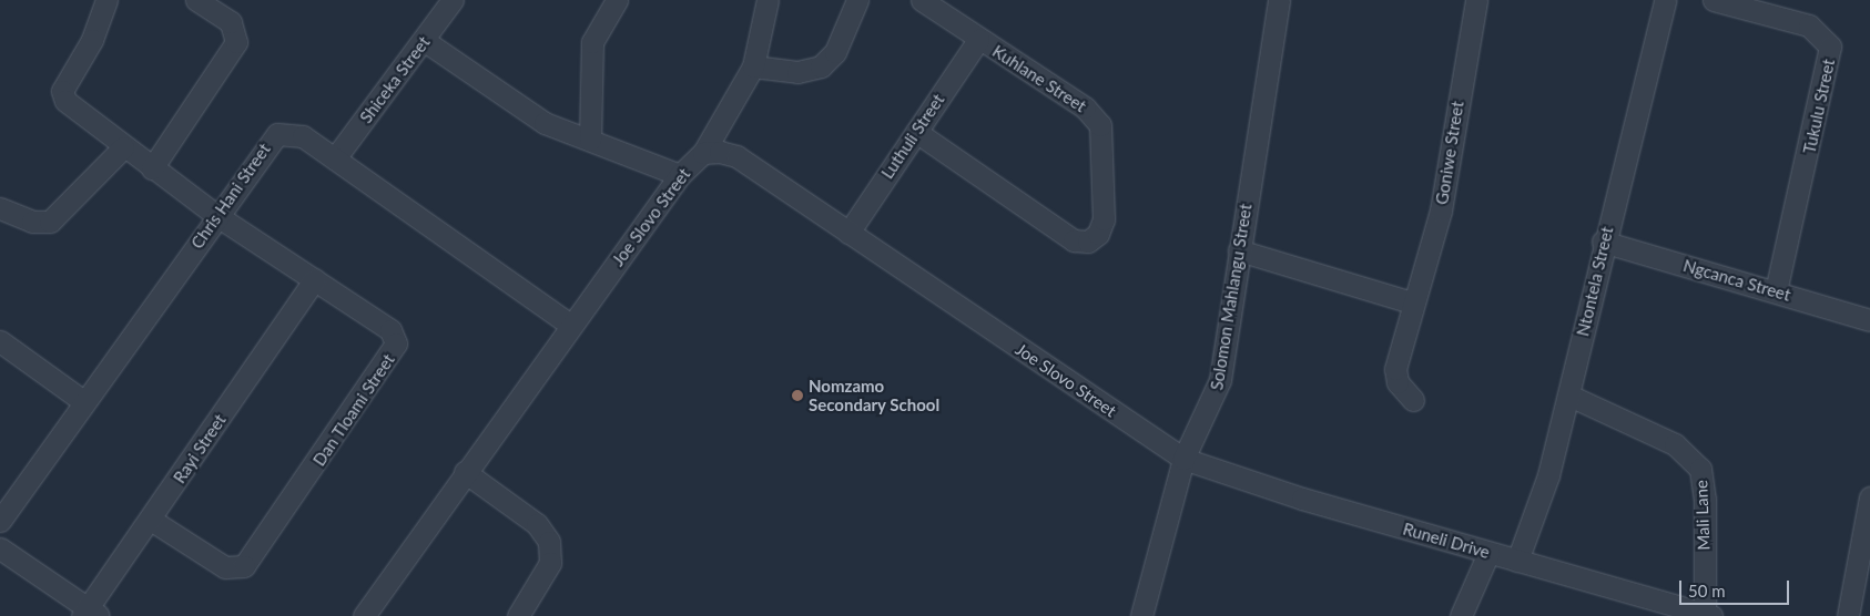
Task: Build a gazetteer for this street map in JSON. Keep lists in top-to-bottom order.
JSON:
{
  "streets": {
    "street": [
      "Kuhlane Street",
      "Shiceka Street",
      "Tukulu Street",
      "Luthuli Street",
      "Goniwe Street",
      "Chris Hani Street",
      "Joe Slovo Street",
      "Ngcanca Street",
      "Ntontela Street",
      "Solomon Mahlangu Street",
      "Dan Tloami Street",
      "Rayi Street",
      "Mali Lane",
      "Runeli Drive"
    ]
  },
  "crossings": [
    ["Kuhlane Street", "Luthuli Street"],
    ["Shiceka Street", "Chris Hani Street"],
    ["Tukulu Street", "Ngcanca Street"],
    ["Luthuli Street", "Joe Slovo Street"],
    ["Chris Hani Street", "Joe Slovo Street"],
    ["Chris Hani Street", "Dan Tloami Street"],
    ["Joe Slovo Street", "Solomon Mahlangu Street"],
    ["Joe Slovo Street", "Runeli Drive"],
    ["Ngcanca Street", "Ntontela Street"],
    ["Ntontela Street", "Mali Lane"],
    ["Ntontela Street", "Runeli Drive"],
    ["Solomon Mahlangu Street", "Runeli Drive"],
    ["Dan Tloami Street", "Rayi Street"],
    ["Mali Lane", "Runeli Drive"]
  ],
  "places": ["Nomzamo Secondary School"],
  "scale_bar": "50 m"
}
